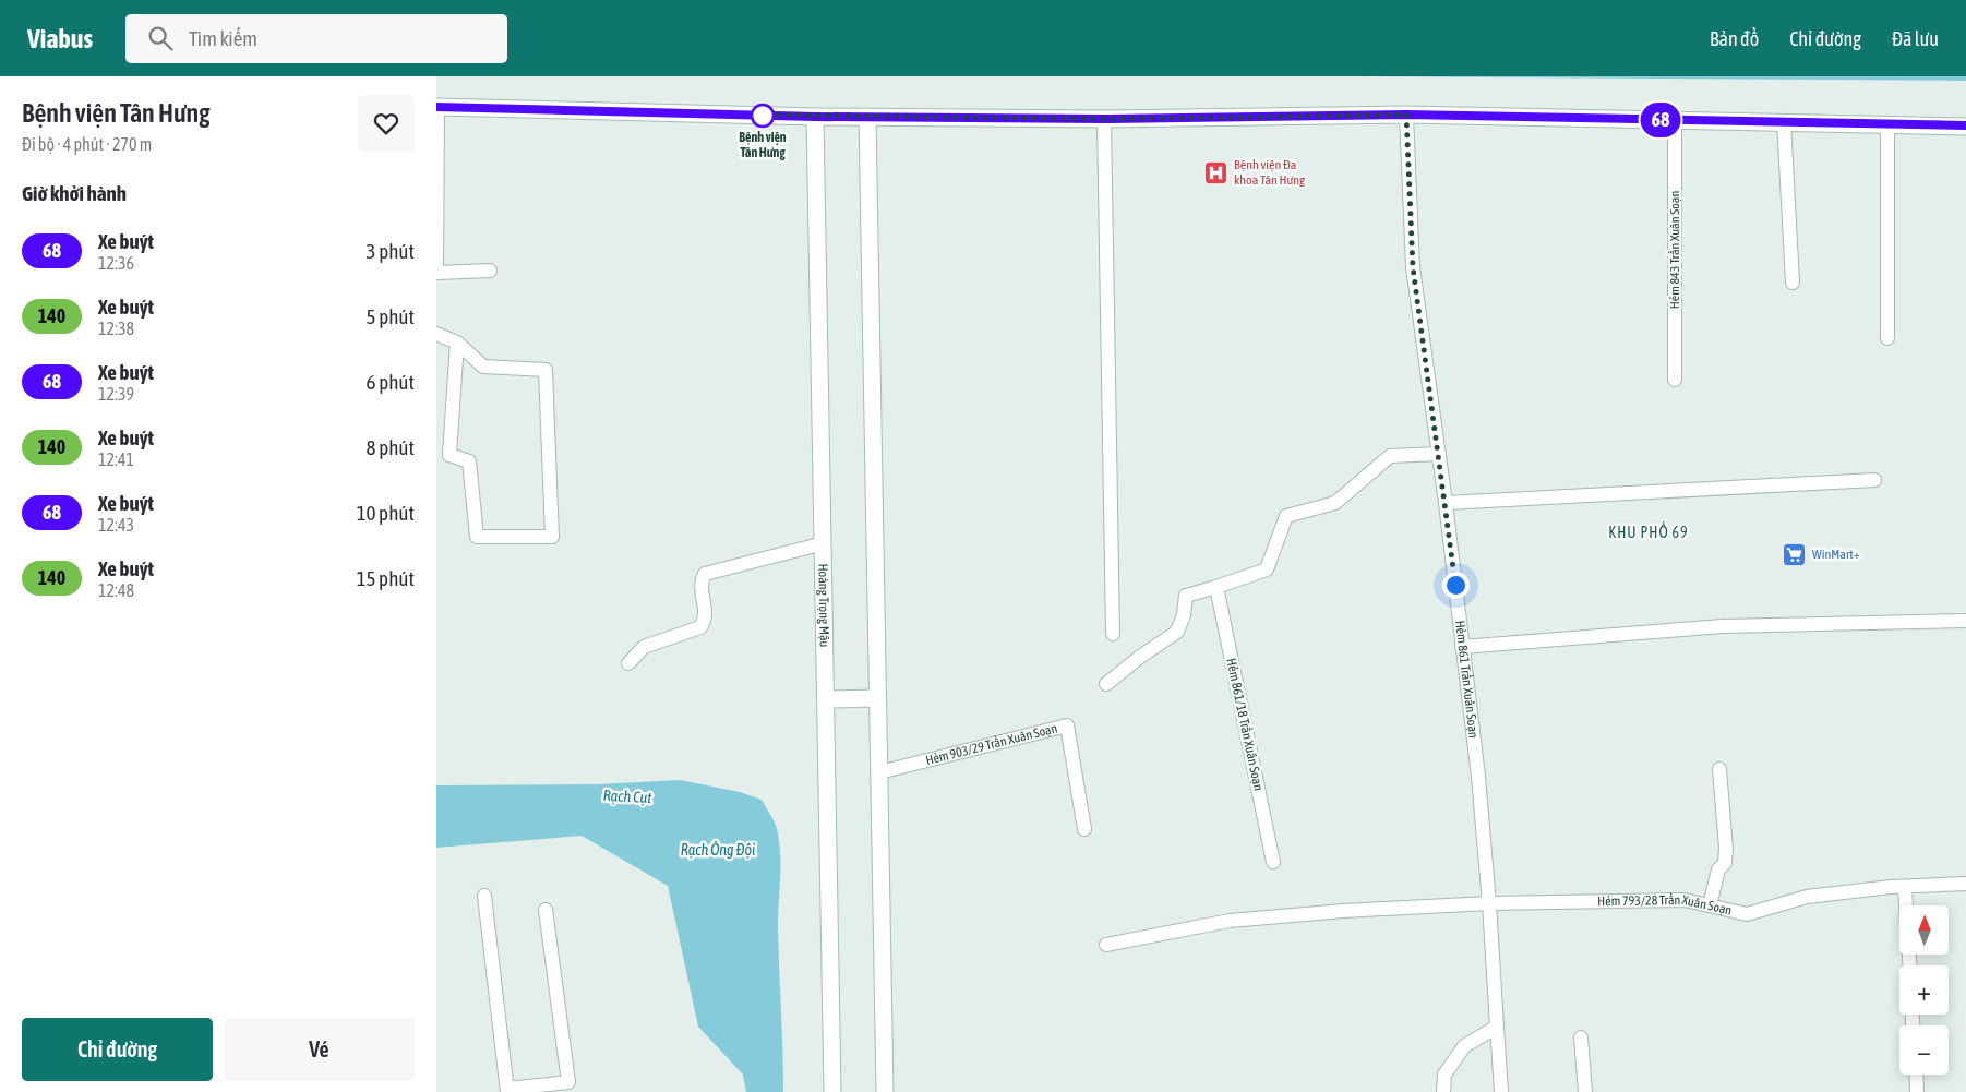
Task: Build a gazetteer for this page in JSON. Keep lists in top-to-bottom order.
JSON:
{
  "streets": {
    "main road": ["Hoàng Trọng Mậu"],
    "lane": [
      "Hẻm 843 Trần Xuân Soạn",
      "Hẻm 861 Trần Xuân Soạn",
      "Hẻm 861/18 Trần Xuân Soạn",
      "Hẻm 903/29 Trần Xuân Soạn",
      "Hẻm 793/28 Trần Xuân Soạn"
    ]
  },
  "crossings": [
    ["Hẻm 861 Trần Xuân Soạn", "Hẻm 793/28 Trần Xuân Soạn"]
  ],
  "districts": ["KHU PHỐ 69"],
  "water": ["Rạch Cụt", "Rạch Ông Đội"],
  "places": {
    "other": ["Bệnh viện Tân Hưng"],
    "hospital": ["Bệnh viện Đa khoa Tân Hưng"],
    "supermarket": ["WinMart+"]
  },
  "lines": ["bus line 68"],
  "north": "top",
  "page": {
    "header": "Viabus",
    "search": "Tìm kiếm",
    "nav": ["Bản đồ", "Chỉ đường", "Đã lưu"],
    "heading": [
      ["Bệnh viện Tân Hưng", "Đi bộ · 4 phút · 270 m"],
      "Giờ khởi hành"
    ],
    "on_map": "68",
    "list": [
      {
        "mark": "68",
        "name": "Xe buýt",
        "note": "12:36",
        "value": "3 phút"
      },
      {
        "mark": "140",
        "name": "Xe buýt",
        "note": "12:38",
        "value": "5 phút"
      },
      {
        "mark": "68",
        "name": "Xe buýt",
        "note": "12:39",
        "value": "6 phút"
      },
      {
        "mark": "140",
        "name": "Xe buýt",
        "note": "12:41",
        "value": "8 phút"
      },
      {
        "mark": "68",
        "name": "Xe buýt",
        "note": "12:43",
        "value": "10 phút"
      },
      {
        "mark": "140",
        "name": "Xe buýt",
        "note": "12:48",
        "value": "15 phút"
      }
    ],
    "map_buttons": ["+", "−"],
    "buttons": ["Chỉ đường", "Vé"]
  }
}
